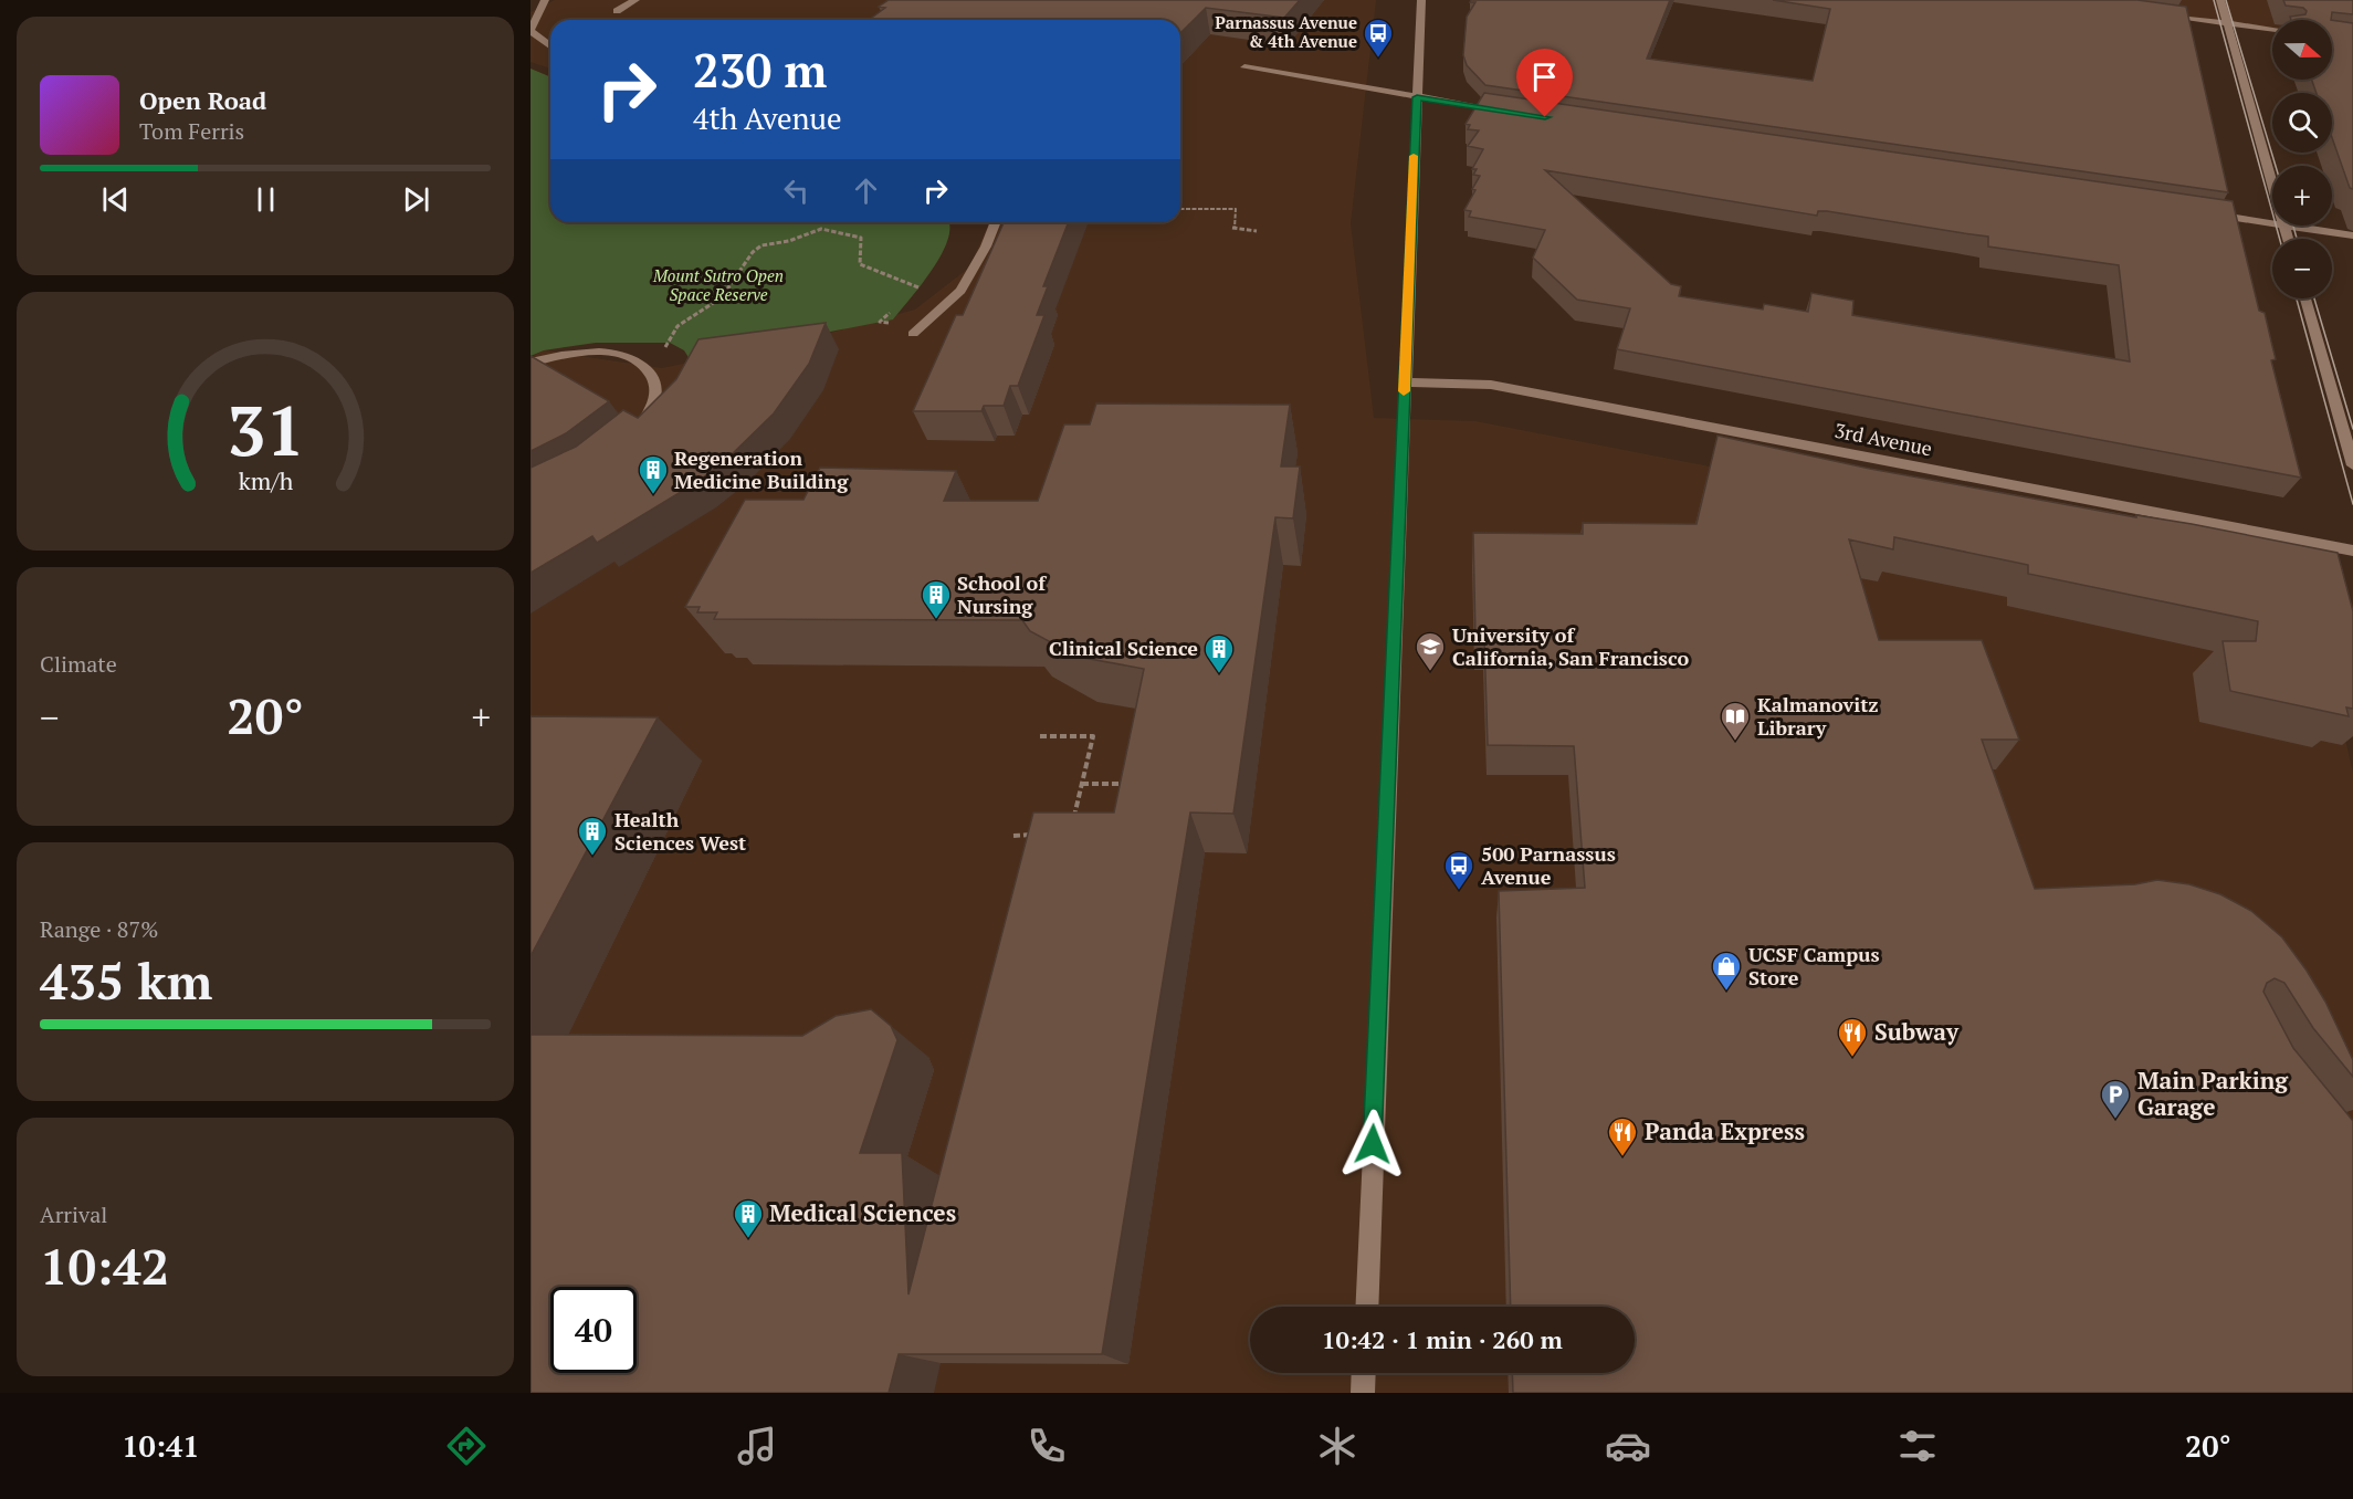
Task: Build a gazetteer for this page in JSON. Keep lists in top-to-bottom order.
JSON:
{
  "streets": {
    "street": ["3rd Avenue"]
  },
  "parks": ["Mount Sutro Open Space Reserve"],
  "places": {
    "bus stop": ["Parnassus Avenue & 4th Avenue", "500 Parnassus Avenue"],
    "building": [
      "Regeneration Medicine Building",
      "School of Nursing",
      "Clinical Science",
      "Health Sciences West",
      "Medical Sciences"
    ],
    "school or university": ["University of California, San Francisco"],
    "library": ["Kalmanovitz Library"],
    "shop": ["UCSF Campus Store"],
    "restaurant": ["Subway", "Panda Express"],
    "parking": ["Main Parking Garage"]
  },
  "north": "right",
  "page": {
    "map_buttons": ["+", "−"],
    "turn": ["230 m", "4th Avenue"],
    "song": ["Open Road", "Tom Ferris"],
    "tile": [
      "Climate",
      ["Range · 87%", "435 km"],
      ["Arrival", "10:42"]
    ],
    "heat": ["−", "20°", "+"],
    "limit": "40",
    "trip": "10:42 · 1 min · 260 m",
    "tabs": ["10:41", "20°"],
    "gauge": ["31", "km/h"]
  }
}
